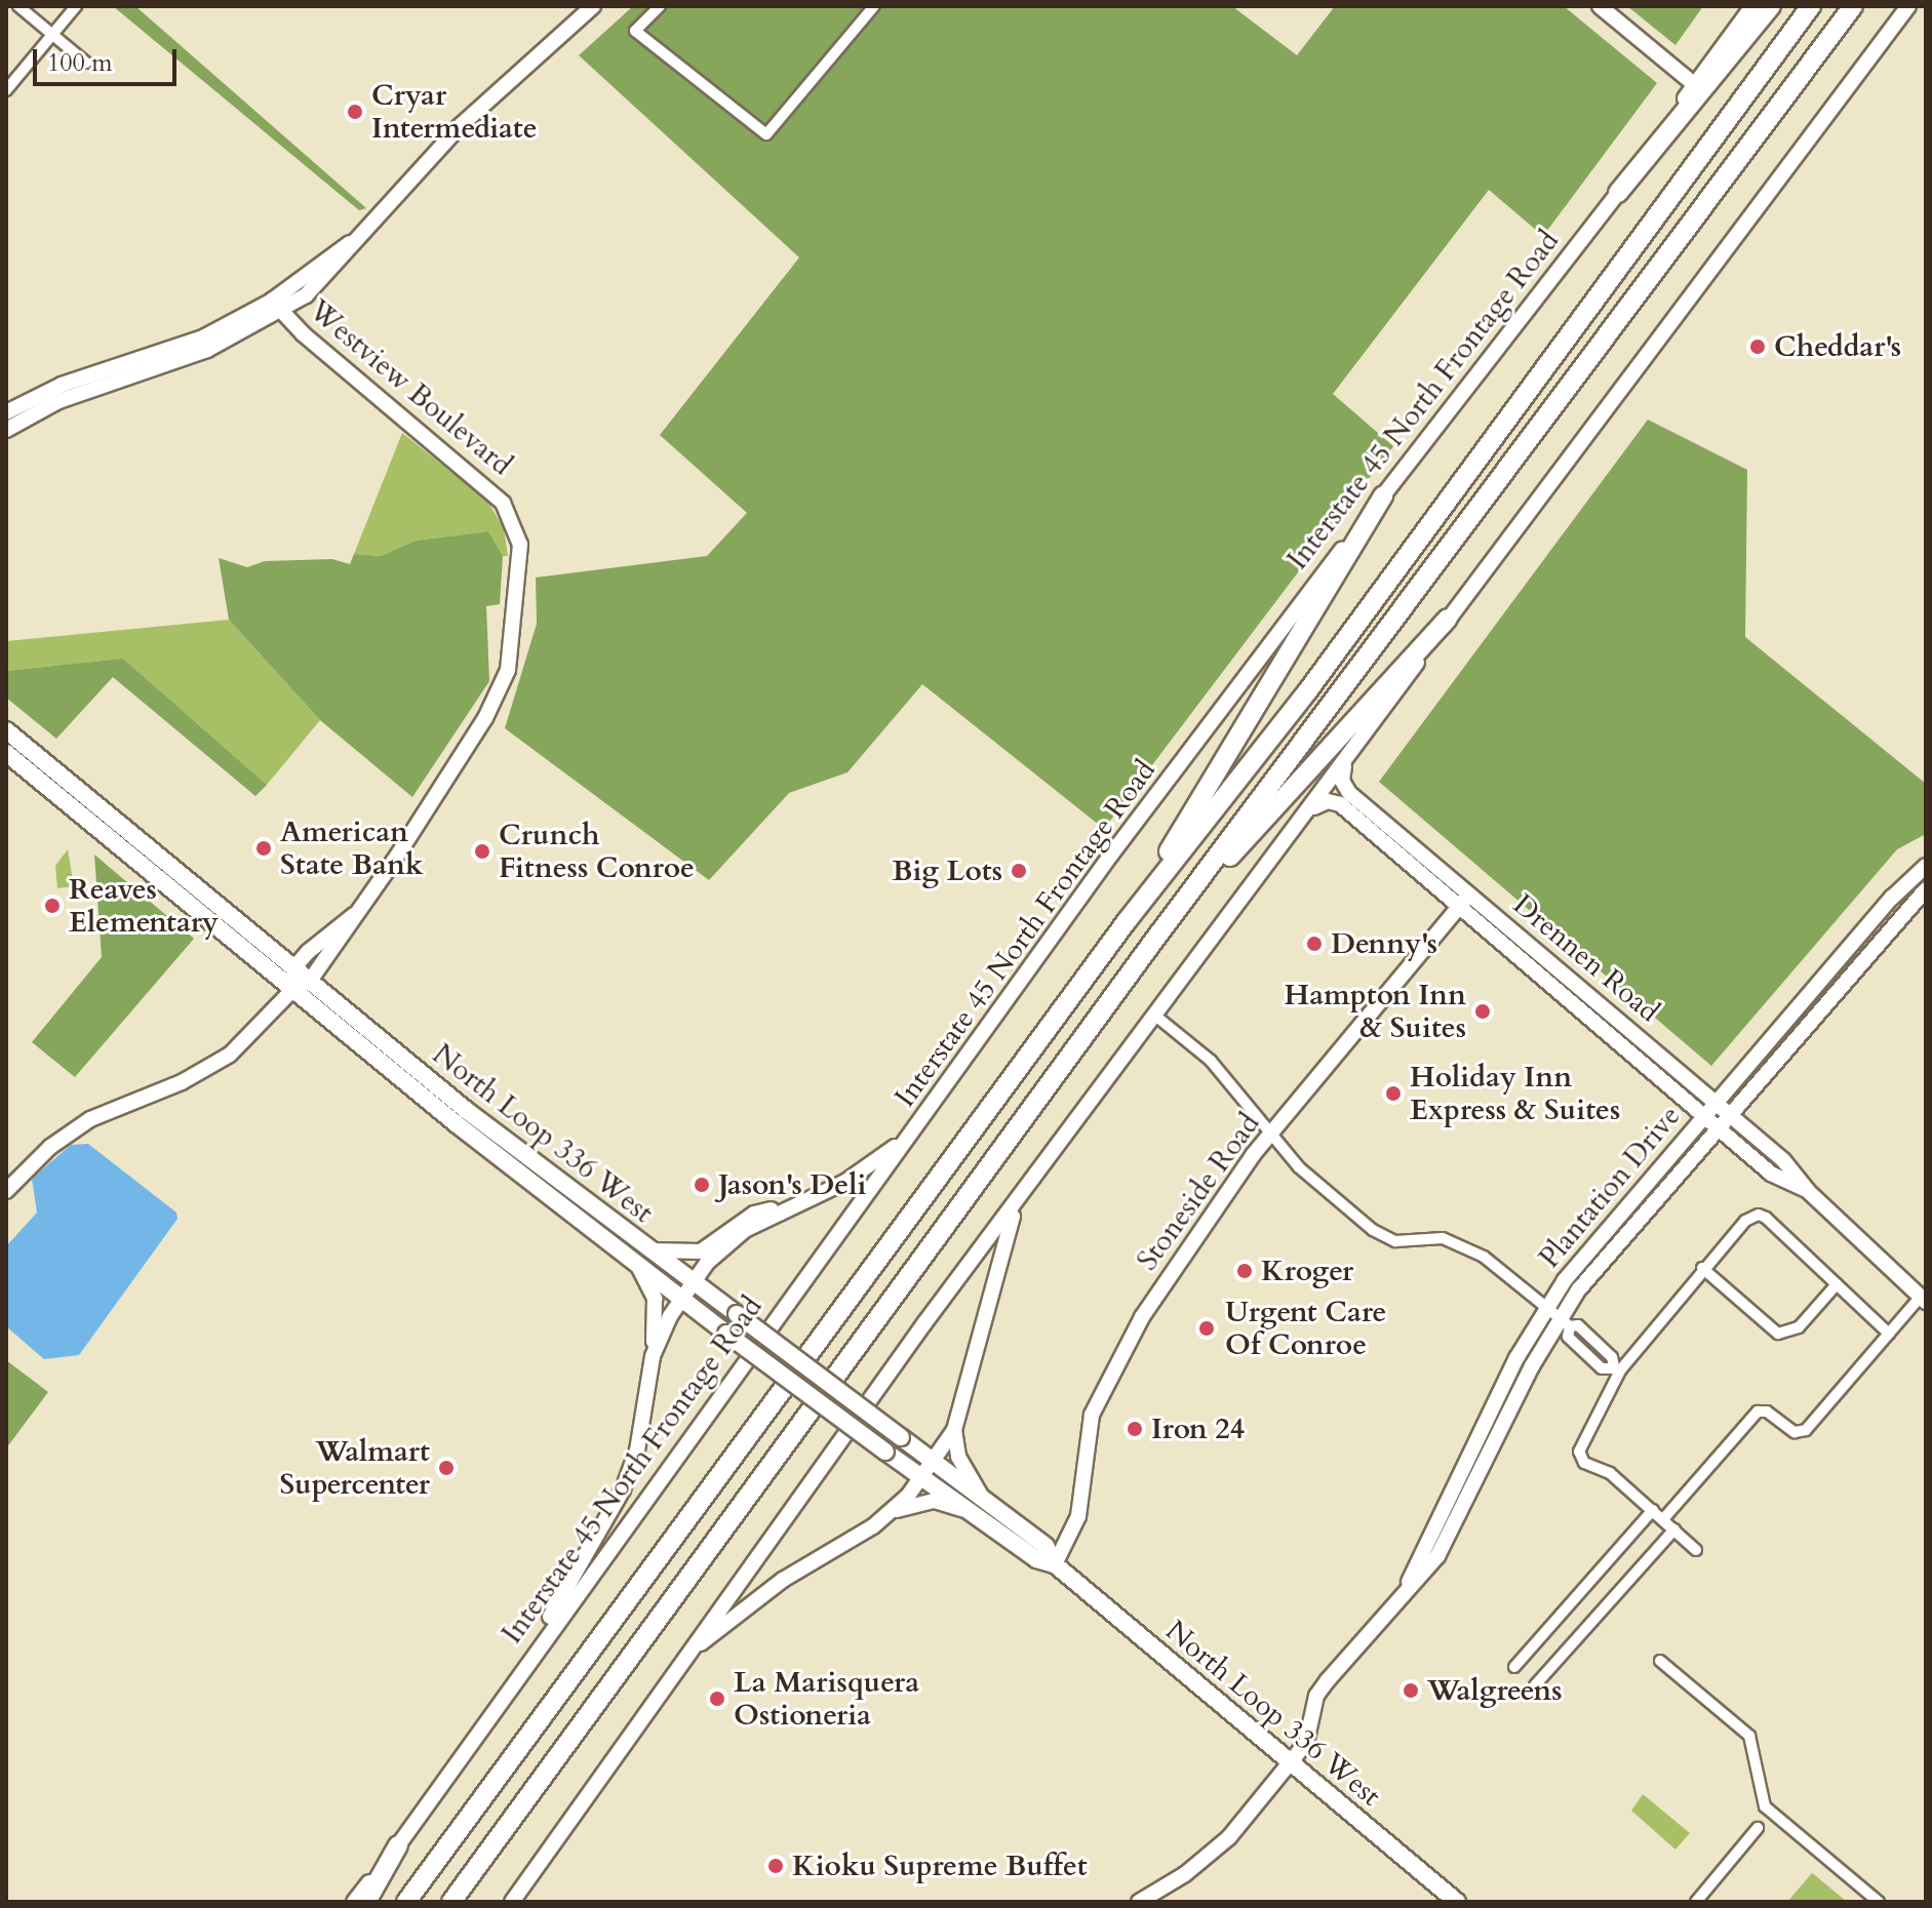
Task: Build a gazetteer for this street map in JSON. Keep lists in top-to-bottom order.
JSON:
{
  "streets": {
    "main road": ["North Loop 336 West"],
    "street": [
      "Westview Boulevard",
      "Interstate 45 North Frontage Road",
      "Drennen Road",
      "Plantation Drive",
      "Stoneside Road"
    ]
  },
  "crossings": [
    ["Westview Boulevard", "North Loop 336 West"],
    ["Drennen Road", "Plantation Drive"],
    ["Drennen Road", "Stoneside Road"],
    ["North Loop 336 West", "Plantation Drive"],
    ["North Loop 336 West", "Stoneside Road"]
  ],
  "places": [
    "Cryar Intermediate",
    "Cheddar's",
    "American State Bank",
    "Crunch Fitness Conroe",
    "Big Lots",
    "Reaves Elementary",
    "Denny's",
    "Hampton Inn & Suites",
    "Holiday Inn Express & Suites",
    "Jason's Deli",
    "Kroger",
    "Urgent Care Of Conroe",
    "Iron 24",
    "Walmart Supercenter",
    "Walgreens",
    "La Marisquera Ostioneria",
    "Kioku Supreme Buffet"
  ],
  "scale_bar": "100 m"
}
